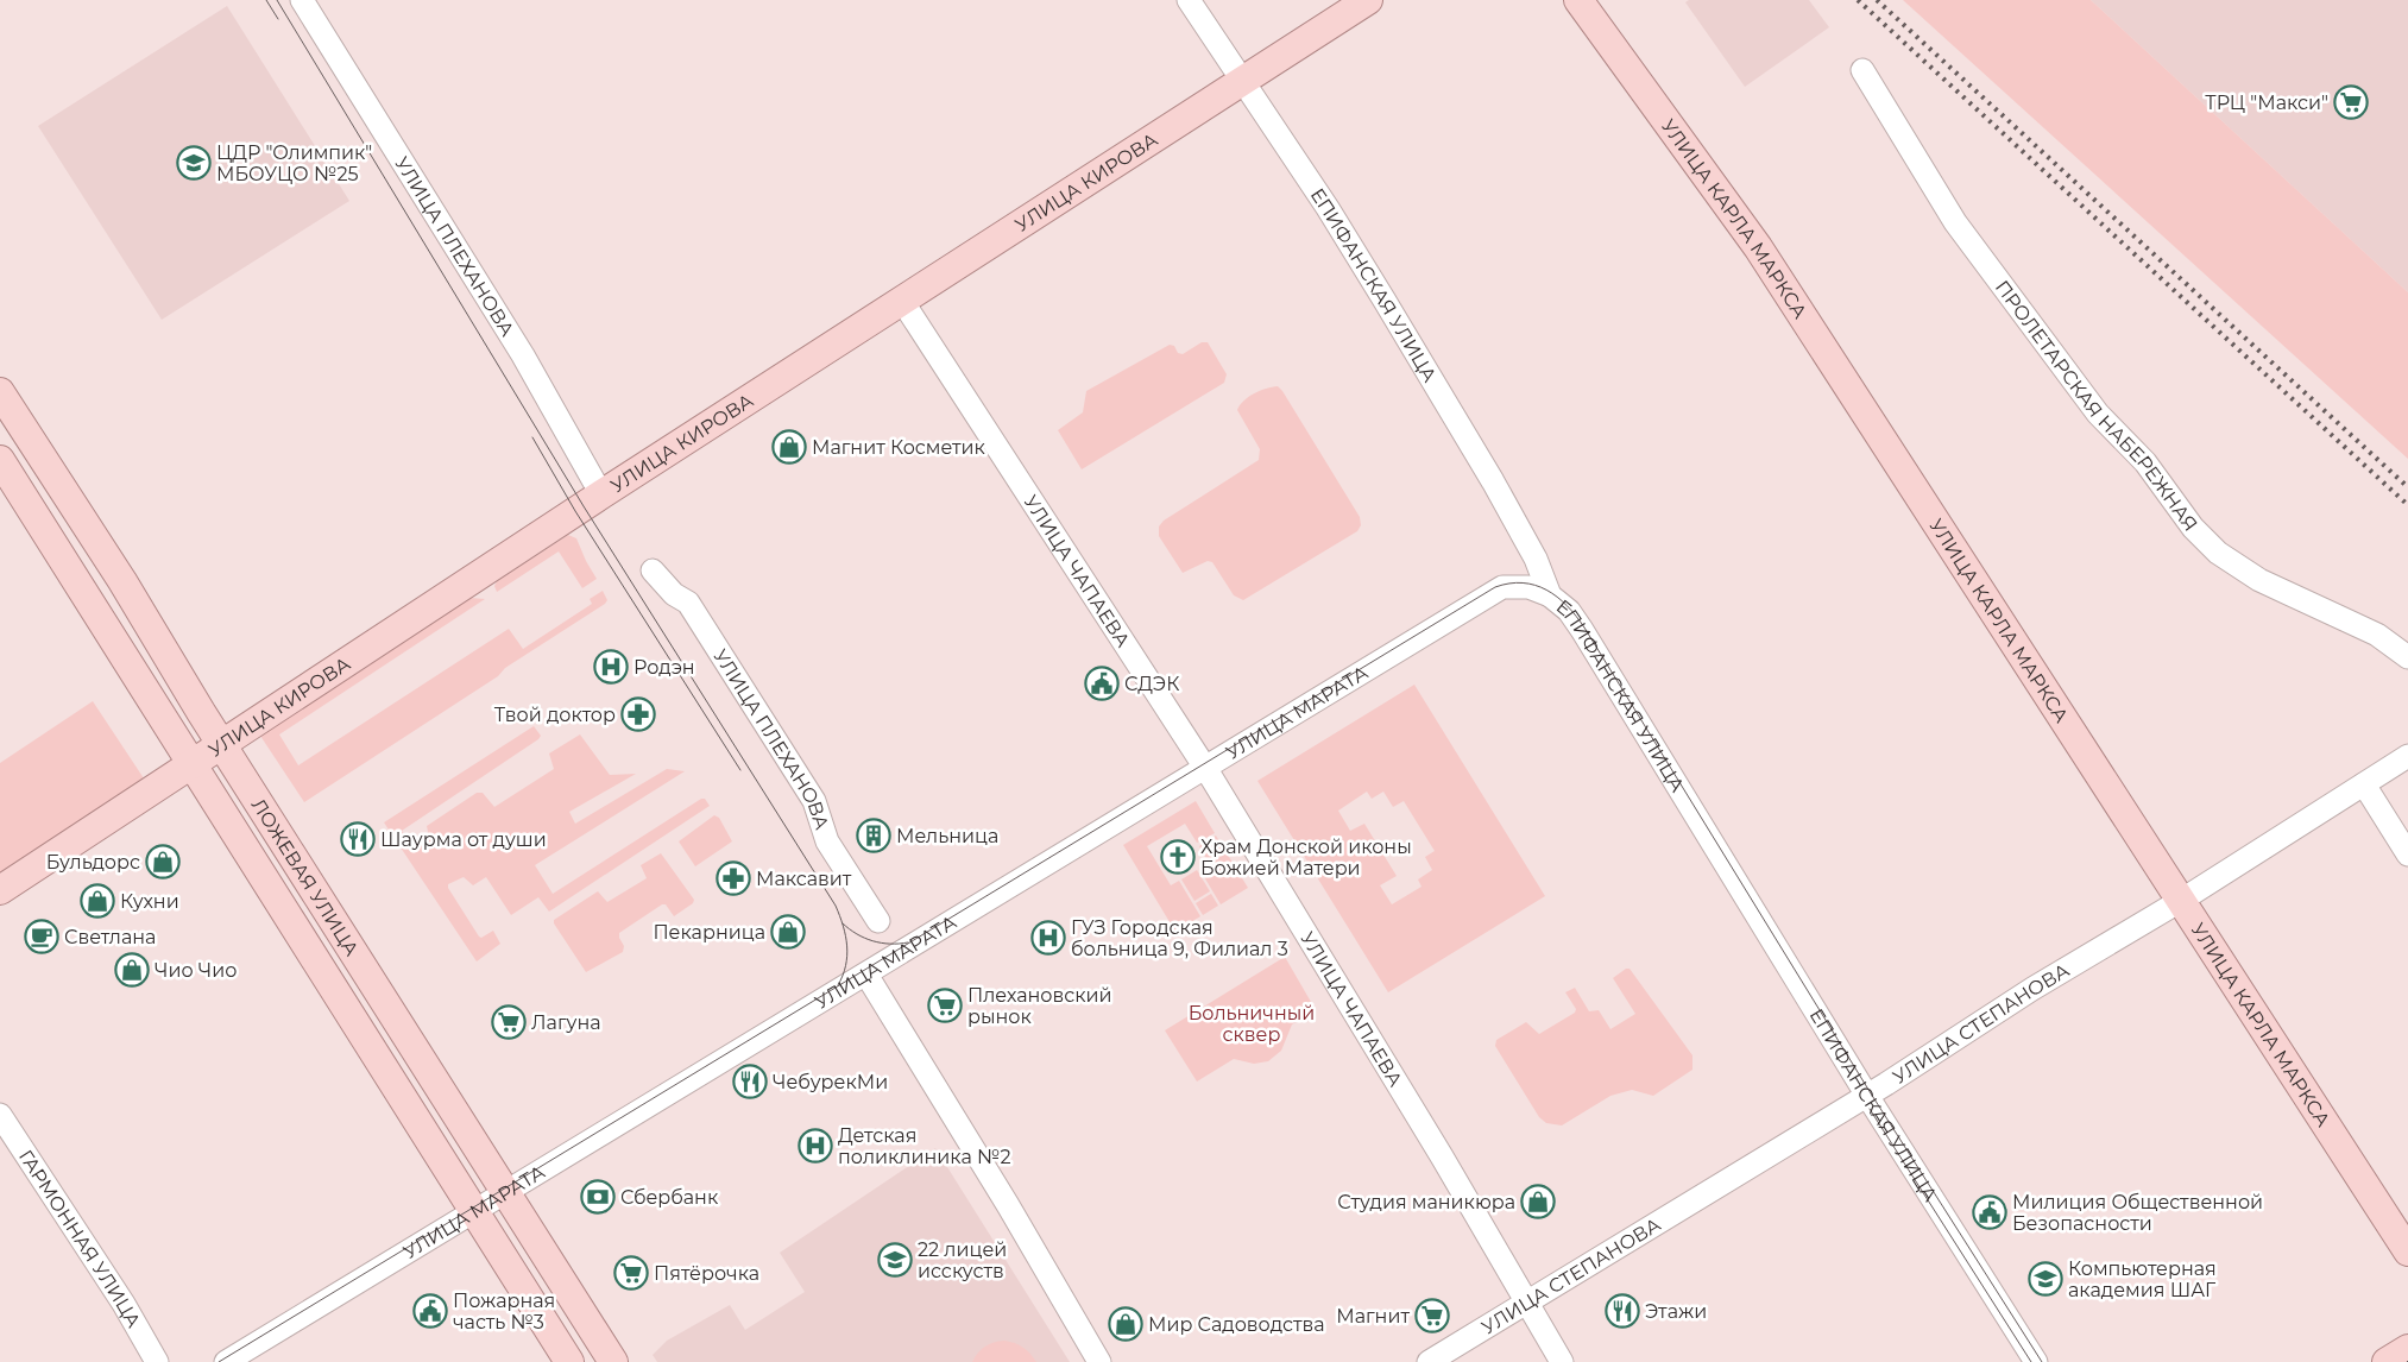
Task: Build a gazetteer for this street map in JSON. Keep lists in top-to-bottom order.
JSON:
{
  "streets": {
    "main road": ["УЛИЦА КИРОВА", "УЛИЦА КАРЛА МАРКСА", "ЛОЖЕВАЯ УЛИЦА"],
    "street": [
      "УЛИЦА ПЛЕХАНОВА",
      "ЕПИФАНСКАЯ УЛИЦА",
      "ПРОЛЕТАРСКАЯ НАБЕРЕЖНАЯ",
      "УЛИЦА ЧАПАЕВА",
      "УЛИЦА МАРАТА",
      "УЛИЦА СТЕПАНОВА",
      "ГАРМОННАЯ УЛИЦА"
    ]
  },
  "crossings": [
    ["УЛИЦА КИРОВА", "УЛИЦА ПЛЕХАНОВА"],
    ["УЛИЦА КИРОВА", "ЕПИФАНСКАЯ УЛИЦА"],
    ["УЛИЦА КИРОВА", "УЛИЦА ЧАПАЕВА"],
    ["УЛИЦА КИРОВА", "ЛОЖЕВАЯ УЛИЦА"],
    ["УЛИЦА КАРЛА МАРКСА", "УЛИЦА СТЕПАНОВА"],
    ["ЕПИФАНСКАЯ УЛИЦА", "УЛИЦА МАРАТА"],
    ["ЕПИФАНСКАЯ УЛИЦА", "УЛИЦА СТЕПАНОВА"],
    ["УЛИЦА ЧАПАЕВА", "УЛИЦА МАРАТА"],
    ["УЛИЦА ЧАПАЕВА", "УЛИЦА СТЕПАНОВА"],
    ["УЛИЦА МАРАТА", "ЛОЖЕВАЯ УЛИЦА"]
  ],
  "parks": ["Больничный сквер"],
  "places": {
    "supermarket": [
      "ТРЦ \"Макси\"",
      "Плехановский рынок",
      "Лагуна",
      "Пятёрочка",
      "Магнит"
    ],
    "school or university": ["ЦДР \"Олимпик\" МБОУЦО №25", "22 лицей исскуств", "Компьютерная академия ШАГ"],
    "shop": [
      "Магнит Косметик",
      "Бульдорс",
      "Кухни",
      "Пекарница",
      "Чио Чио",
      "Студия маникюра",
      "Мир Садоводства"
    ],
    "hospital": ["Родэн", "ГУЗ Городская больница 9, Филиал 3", "Детская поликлиника №2"],
    "public building": ["СДЭК", "Милиция Общественной Безопасности", "Пожарная часть №3"],
    "pharmacy": ["Твой доктор", "Максавит"],
    "building": ["Мельница"],
    "restaurant": ["Шаурма от души", "ЧебурекМи", "Этажи"],
    "church": ["Храм Донской иконы Божией Матери"],
    "cafe": ["Светлана"],
    "bank": ["Сбербанк"]
  }
}
